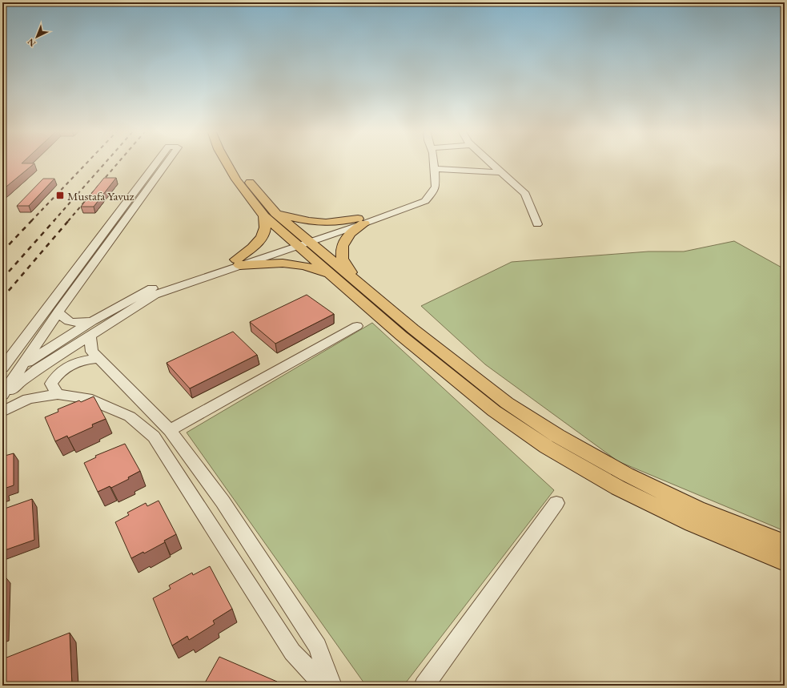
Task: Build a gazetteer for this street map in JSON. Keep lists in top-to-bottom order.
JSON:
{
  "places": {
    "transit": ["Mustafa Yavuz"]
  },
  "north": "bottom left"
}
